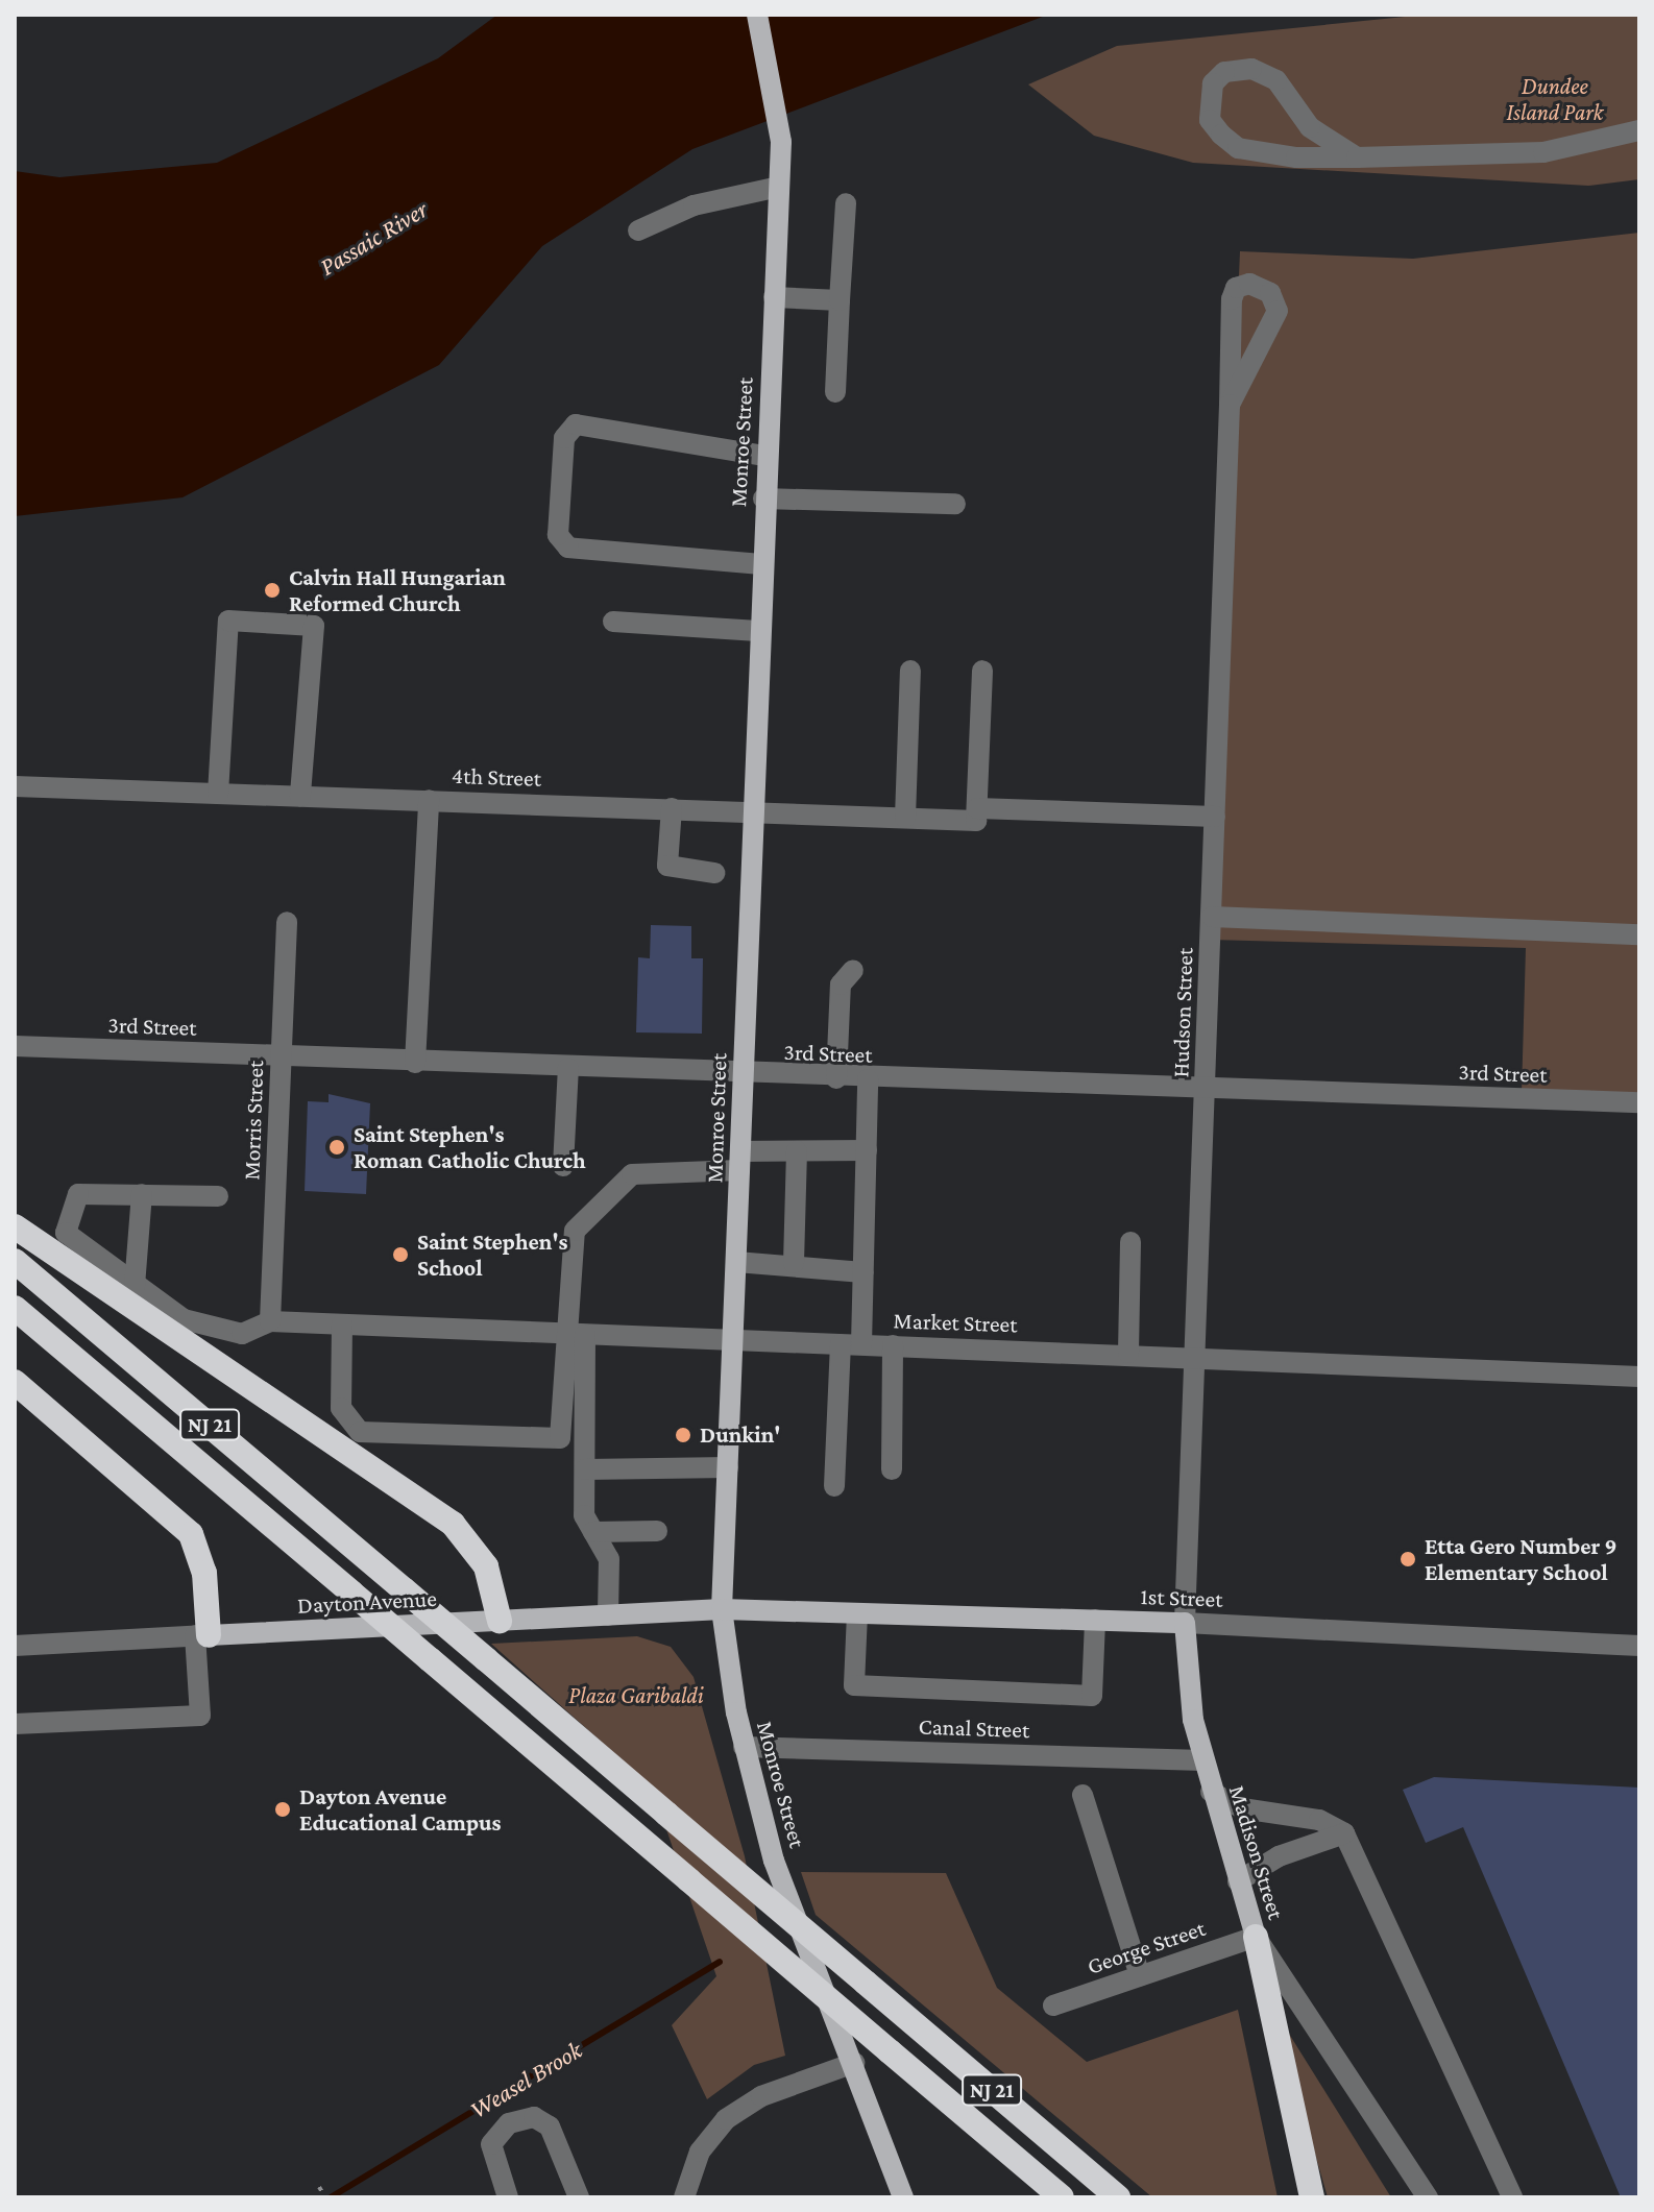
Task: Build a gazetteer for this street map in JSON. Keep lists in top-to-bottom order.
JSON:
{
  "streets": {
    "highway": ["NJ 21"],
    "main road": [
      "Monroe Street",
      "1st Street",
      "Dayton Avenue",
      "Madison Street"
    ],
    "street": [
      "4th Street",
      "Hudson Street",
      "3rd Street",
      "Morris Street",
      "Market Street",
      "Canal Street",
      "George Street"
    ]
  },
  "crossings": [
    ["Monroe Street", "4th Street"],
    ["Monroe Street", "3rd Street"],
    ["Monroe Street", "Market Street"],
    ["Monroe Street", "1st Street"],
    ["Monroe Street", "Dayton Avenue"],
    ["Monroe Street", "Canal Street"],
    ["4th Street", "Hudson Street"],
    ["Hudson Street", "3rd Street"],
    ["Hudson Street", "Market Street"],
    ["Hudson Street", "1st Street"],
    ["Hudson Street", "Madison Street"],
    ["3rd Street", "Morris Street"],
    ["Morris Street", "Market Street"],
    ["1st Street", "Dayton Avenue"],
    ["1st Street", "Madison Street"],
    ["Canal Street", "Madison Street"],
    ["Madison Street", "George Street"]
  ],
  "water": ["Passaic River", "Weasel Brook"],
  "parks": ["Dundee Island Park", "Plaza Garibaldi"],
  "places": [
    "Calvin Hall Hungarian Reformed Church",
    "Saint Stephen's Roman Catholic Church",
    "Saint Stephen's School",
    "Dunkin'",
    "Etta Gero Number 9 Elementary School",
    "Dayton Avenue Educational Campus"
  ]
}
